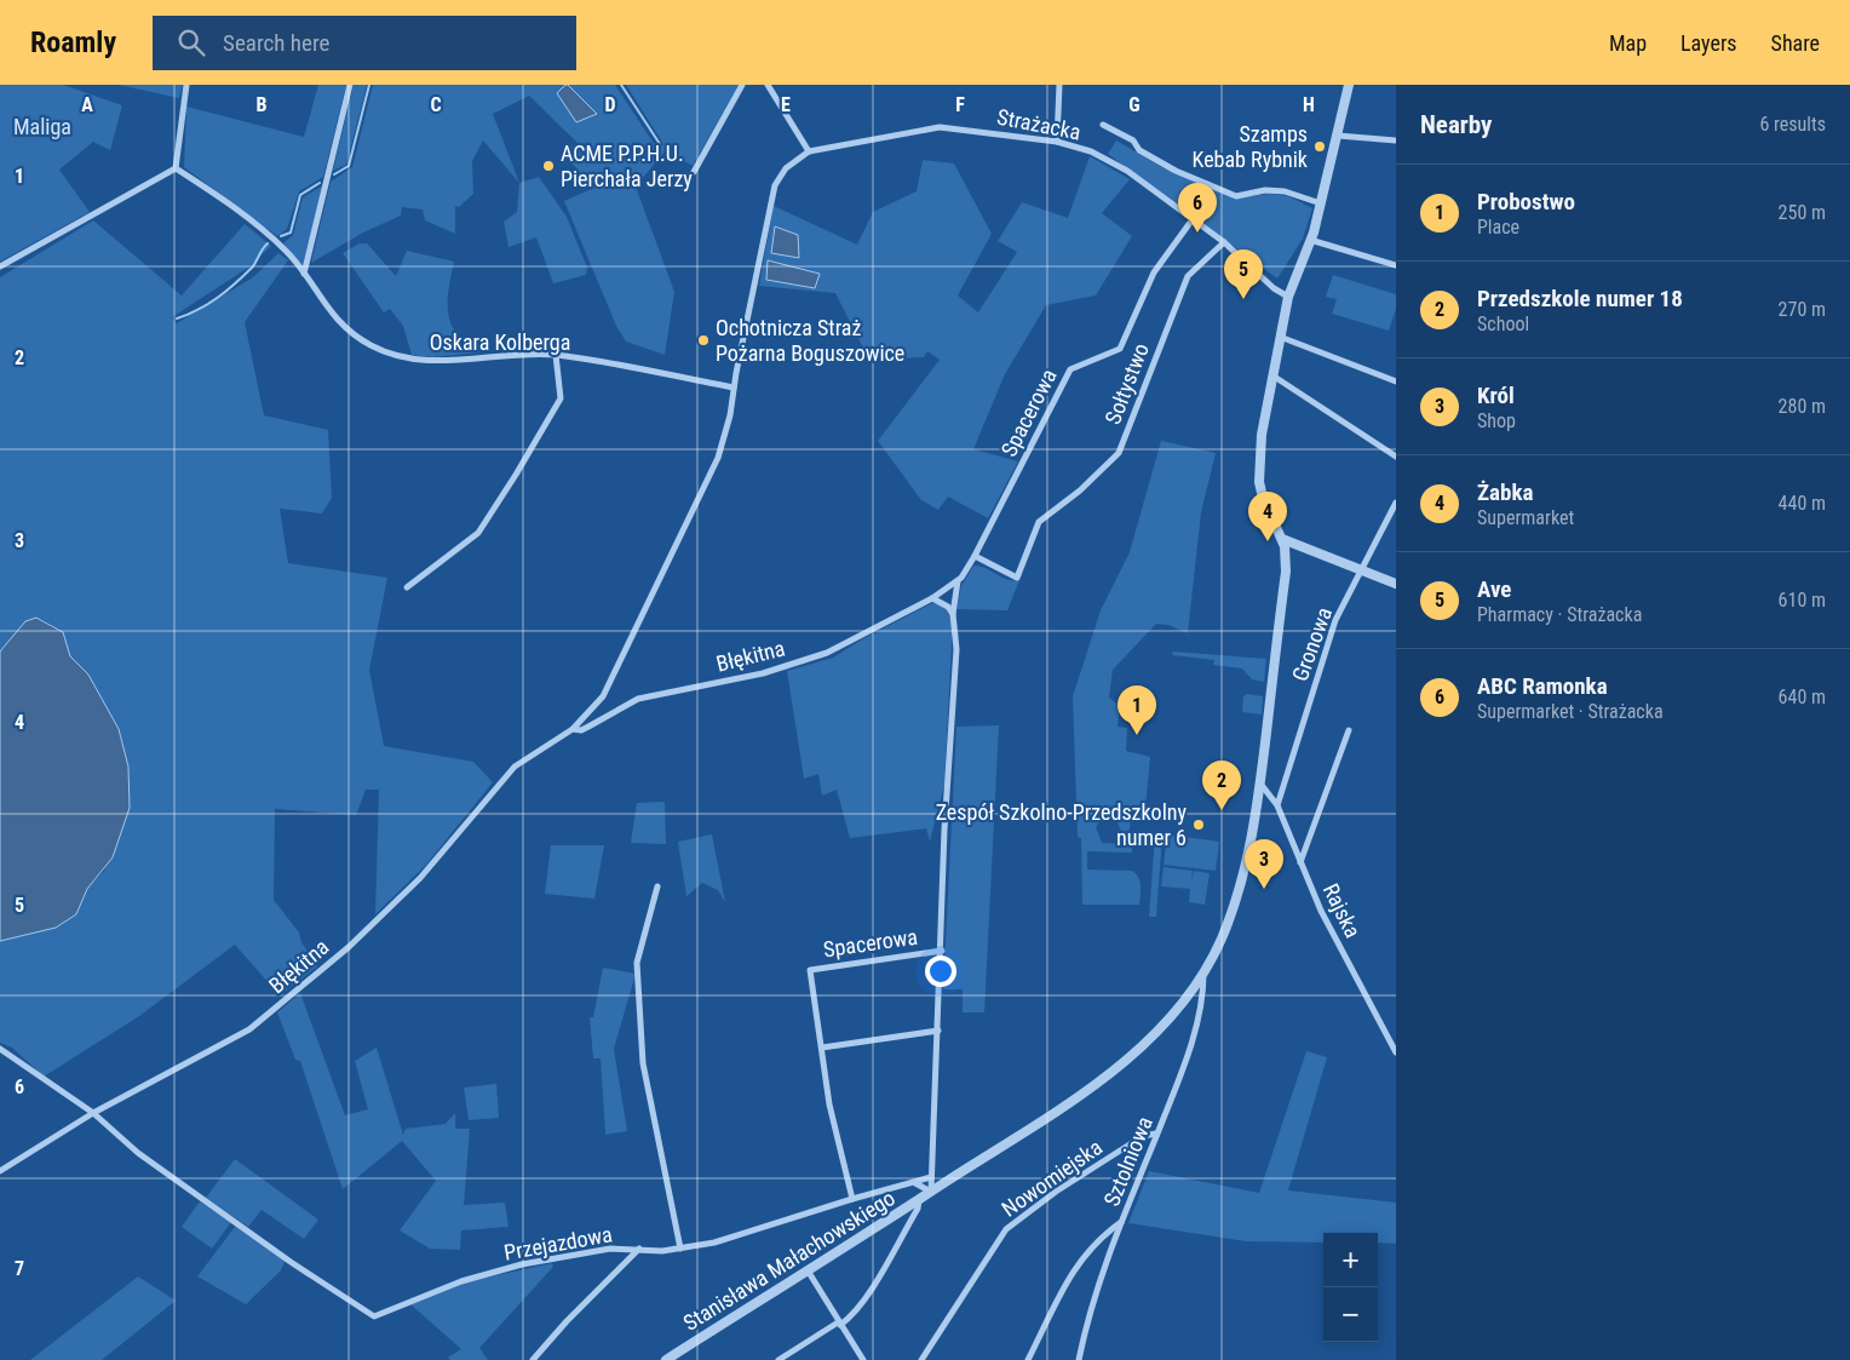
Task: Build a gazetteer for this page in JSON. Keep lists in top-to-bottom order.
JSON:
{
  "streets": {
    "street": [
      "Strażacka",
      "Oskara Kolberga",
      "Sołtystwo",
      "Spacerowa",
      "Gronowa",
      "Błękitna",
      "Rajska",
      "Sztolniowa",
      "Nowomiejska",
      "Przejazdowa",
      "Stanisława Małachowskiego"
    ]
  },
  "crossings": [
    ["Strażacka", "Oskara Kolberga"],
    ["Strażacka", "Sołtystwo"],
    ["Strażacka", "Spacerowa"],
    ["Strażacka", "Błękitna"],
    ["Strażacka", "Stanisława Małachowskiego"],
    ["Oskara Kolberga", "Błękitna"],
    ["Sołtystwo", "Spacerowa"],
    ["Spacerowa", "Błękitna"],
    ["Spacerowa", "Stanisława Małachowskiego"],
    ["Gronowa", "Rajska"],
    ["Błękitna", "Przejazdowa"],
    ["Rajska", "Stanisława Małachowskiego"],
    ["Sztolniowa", "Nowomiejska"],
    ["Sztolniowa", "Stanisława Małachowskiego"],
    ["Przejazdowa", "Stanisława Małachowskiego"]
  ],
  "parks": ["Maliga"],
  "places": [
    "Szamps Kebab Rybnik",
    "ACME P.P.H.U. Pierchała Jerzy",
    "Ochotnicza Straż Pożarna Boguszowice",
    "Zespół Szkolno-Przedszkolny numer 6"
  ],
  "page": {
    "header": "Roamly",
    "search": "Search here",
    "nav": ["Map", "Layers", "Share"],
    "heading": ["Nearby", "6 results"],
    "list": [
      {
        "mark": "1",
        "name": "Probostwo",
        "note": "Place",
        "value": "250 m"
      },
      {
        "mark": "2",
        "name": "Przedszkole numer 18",
        "note": "School",
        "value": "270 m"
      },
      {
        "mark": "3",
        "name": "Król",
        "note": "Shop",
        "value": "280 m"
      },
      {
        "mark": "4",
        "name": "Żabka",
        "note": "Supermarket",
        "value": "440 m"
      },
      {
        "mark": "5",
        "name": "Ave",
        "note": "Pharmacy · Strażacka",
        "value": "610 m"
      },
      {
        "mark": "6",
        "name": "ABC Ramonka",
        "note": "Supermarket · Strażacka",
        "value": "640 m"
      }
    ],
    "pins": [
      "6",
      "5",
      "4",
      "1",
      "2",
      "3"
    ],
    "map_buttons": ["+", "−"]
  },
  "grid": {
    "columns": [
      "A",
      "B",
      "C",
      "D",
      "E",
      "F",
      "G",
      "H"
    ],
    "rows": [
      "1",
      "2",
      "3",
      "4",
      "5",
      "6",
      "7"
    ]
  }
}
